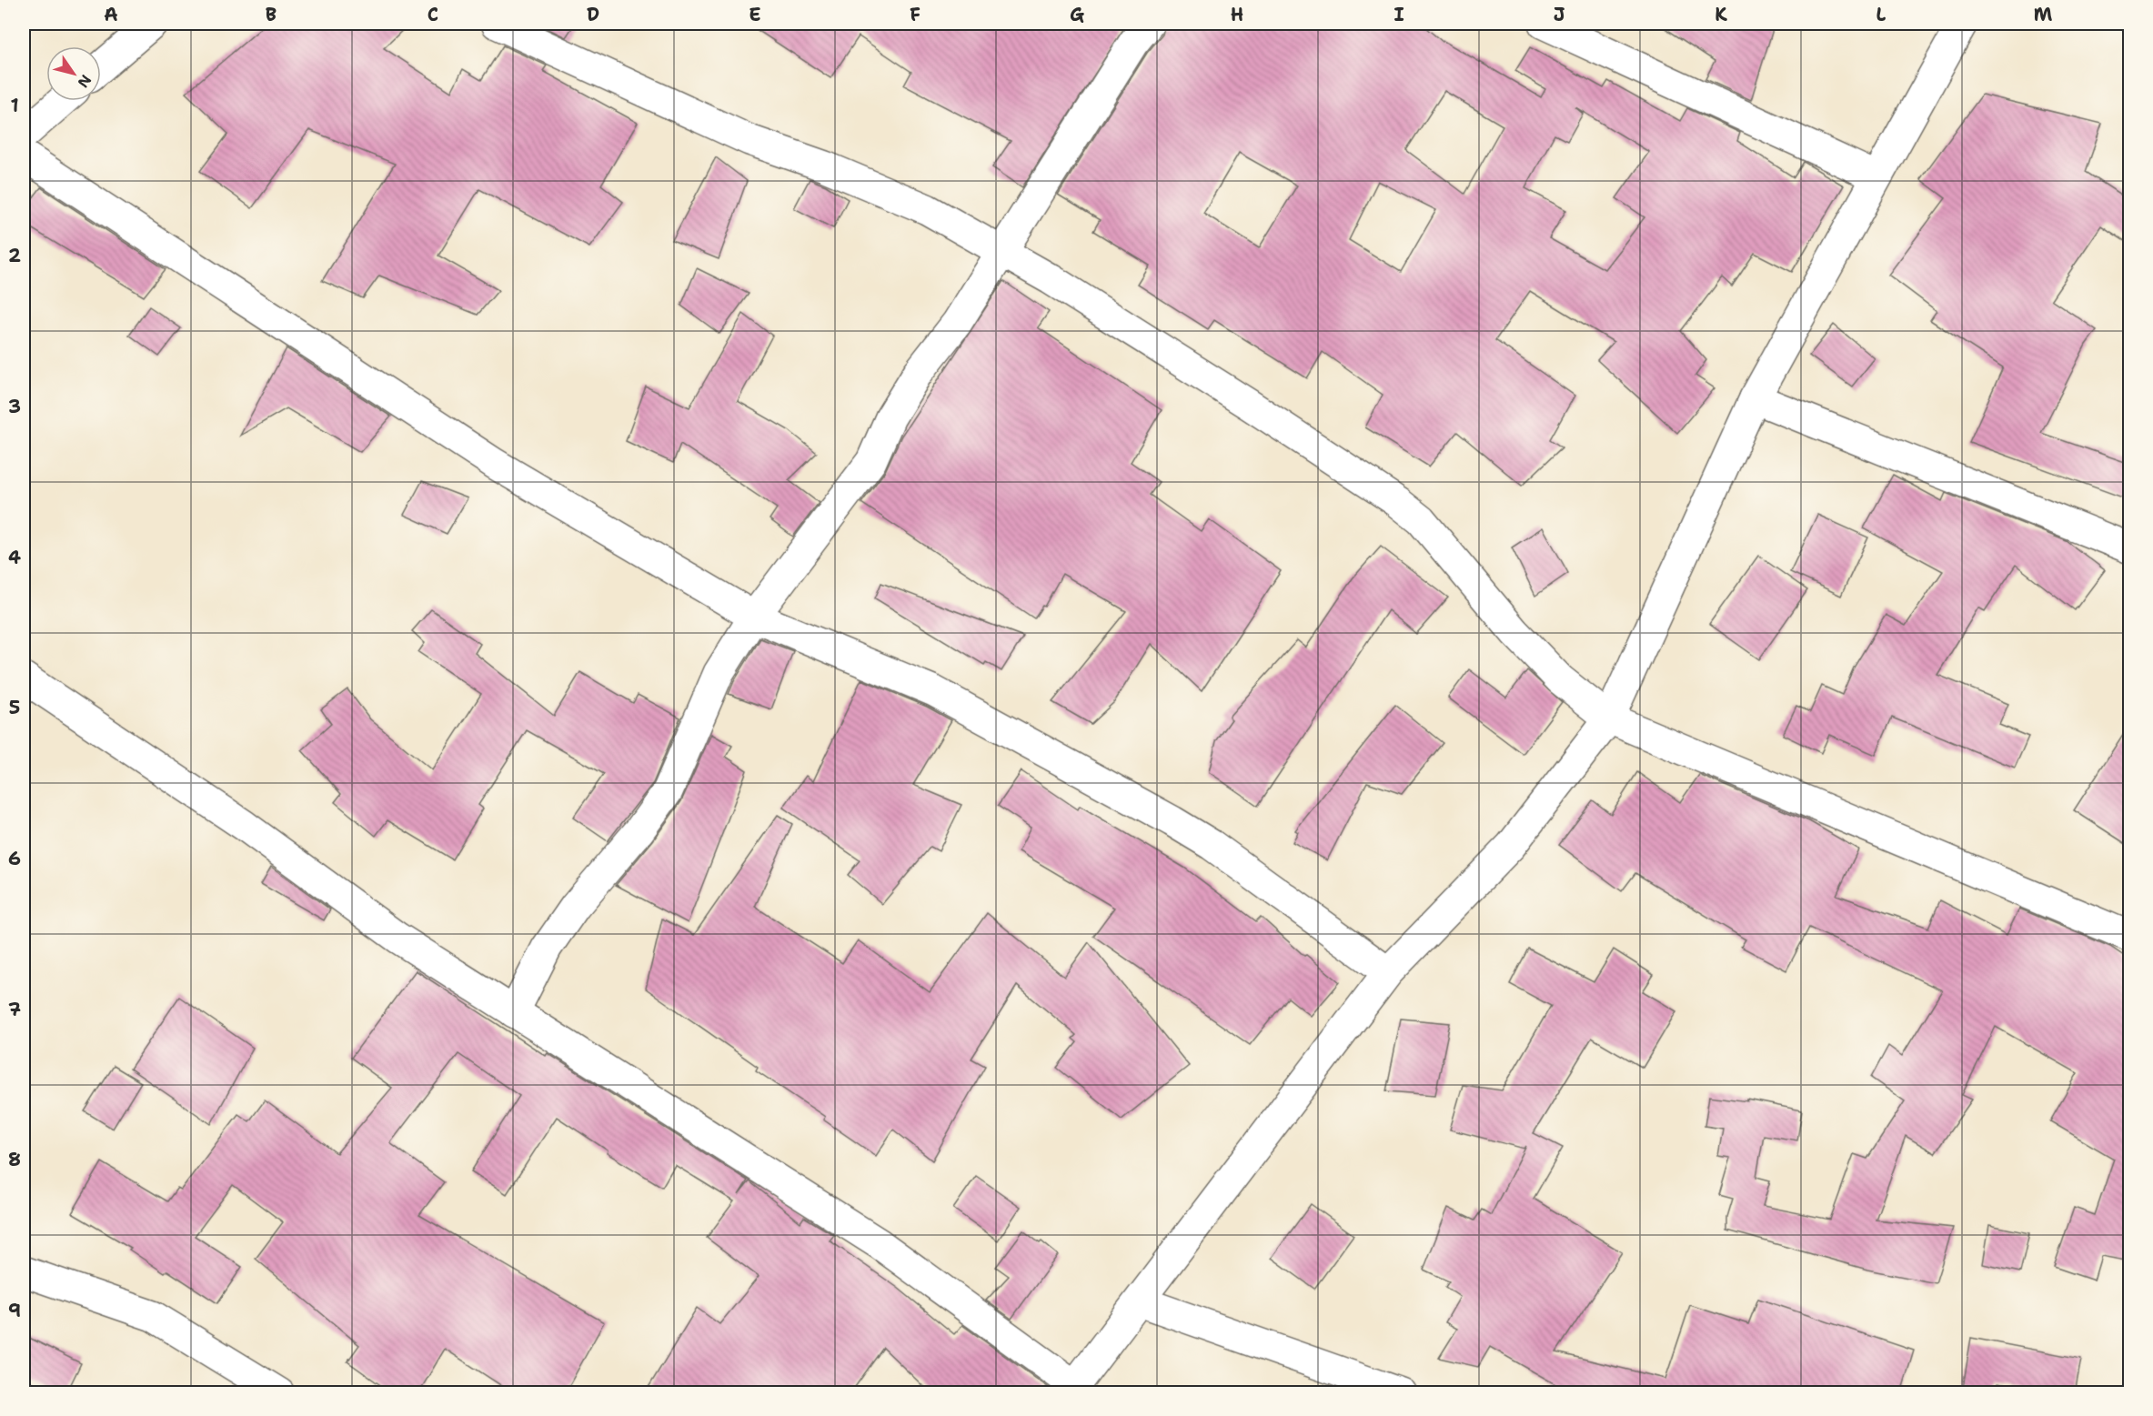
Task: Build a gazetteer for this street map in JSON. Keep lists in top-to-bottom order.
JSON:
{
  "north": "bottom right",
  "grid": {
    "columns": [
      "A",
      "B",
      "C",
      "D",
      "E",
      "F",
      "G",
      "H",
      "I",
      "J",
      "K",
      "L",
      "M"
    ],
    "rows": [
      "1",
      "2",
      "3",
      "4",
      "5",
      "6",
      "7",
      "8",
      "9"
    ]
  }
}
